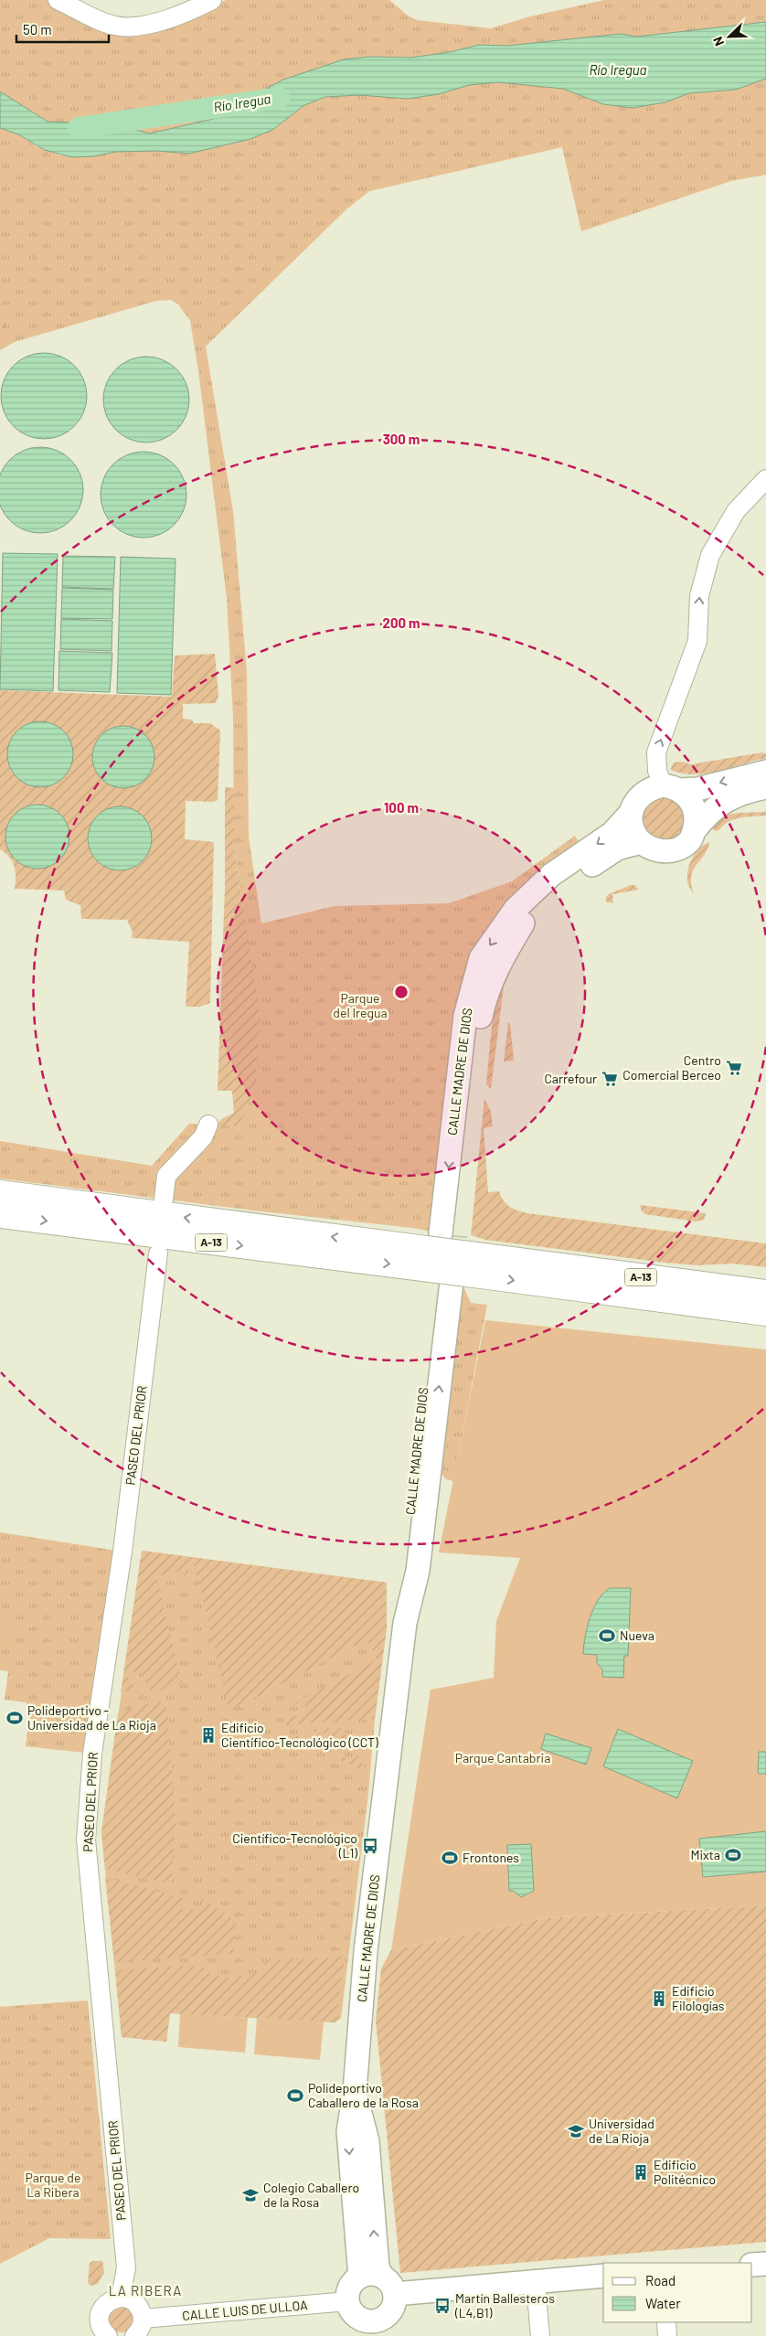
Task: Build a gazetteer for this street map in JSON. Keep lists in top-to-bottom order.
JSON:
{
  "streets": {
    "highway": ["A-13"],
    "main road": ["CALLE MADRE DE DIOS"],
    "street": ["PASEO DEL PRIOR", "CALLE LUIS DE ULLOA"]
  },
  "crossings": [
    ["CALLE MADRE DE DIOS", "A-13"]
  ],
  "districts": ["LA RIBERA"],
  "water": ["Río Iregua"],
  "parks": ["Parque del Iregua", "Parque Cantabria", "Parque de La Ribera"],
  "places": {
    "supermarket": ["Centro Comercial Berceo", "Carrefour"],
    "sports": [
      "Nueva",
      "Polideportivo - Universidad de La Rioja",
      "Mixta",
      "Frontones",
      "Polideportivo Caballero de la Rosa"
    ],
    "building": ["Edificio Científico-Tecnológico (CCT)", "Edificio Filologías", "Edificio Politécnico"],
    "bus stop": ["Científico-Tecnológico (L1)", "Martín Ballesteros (L4,B1)"],
    "school or university": ["Universidad de La Rioja", "Colegio Caballero de la Rosa"]
  },
  "legend": ["Road", "Water"],
  "scale_bar": "50 m",
  "north": "bottom left",
  "rings": ["300 m", "200 m", "100 m"]
}
